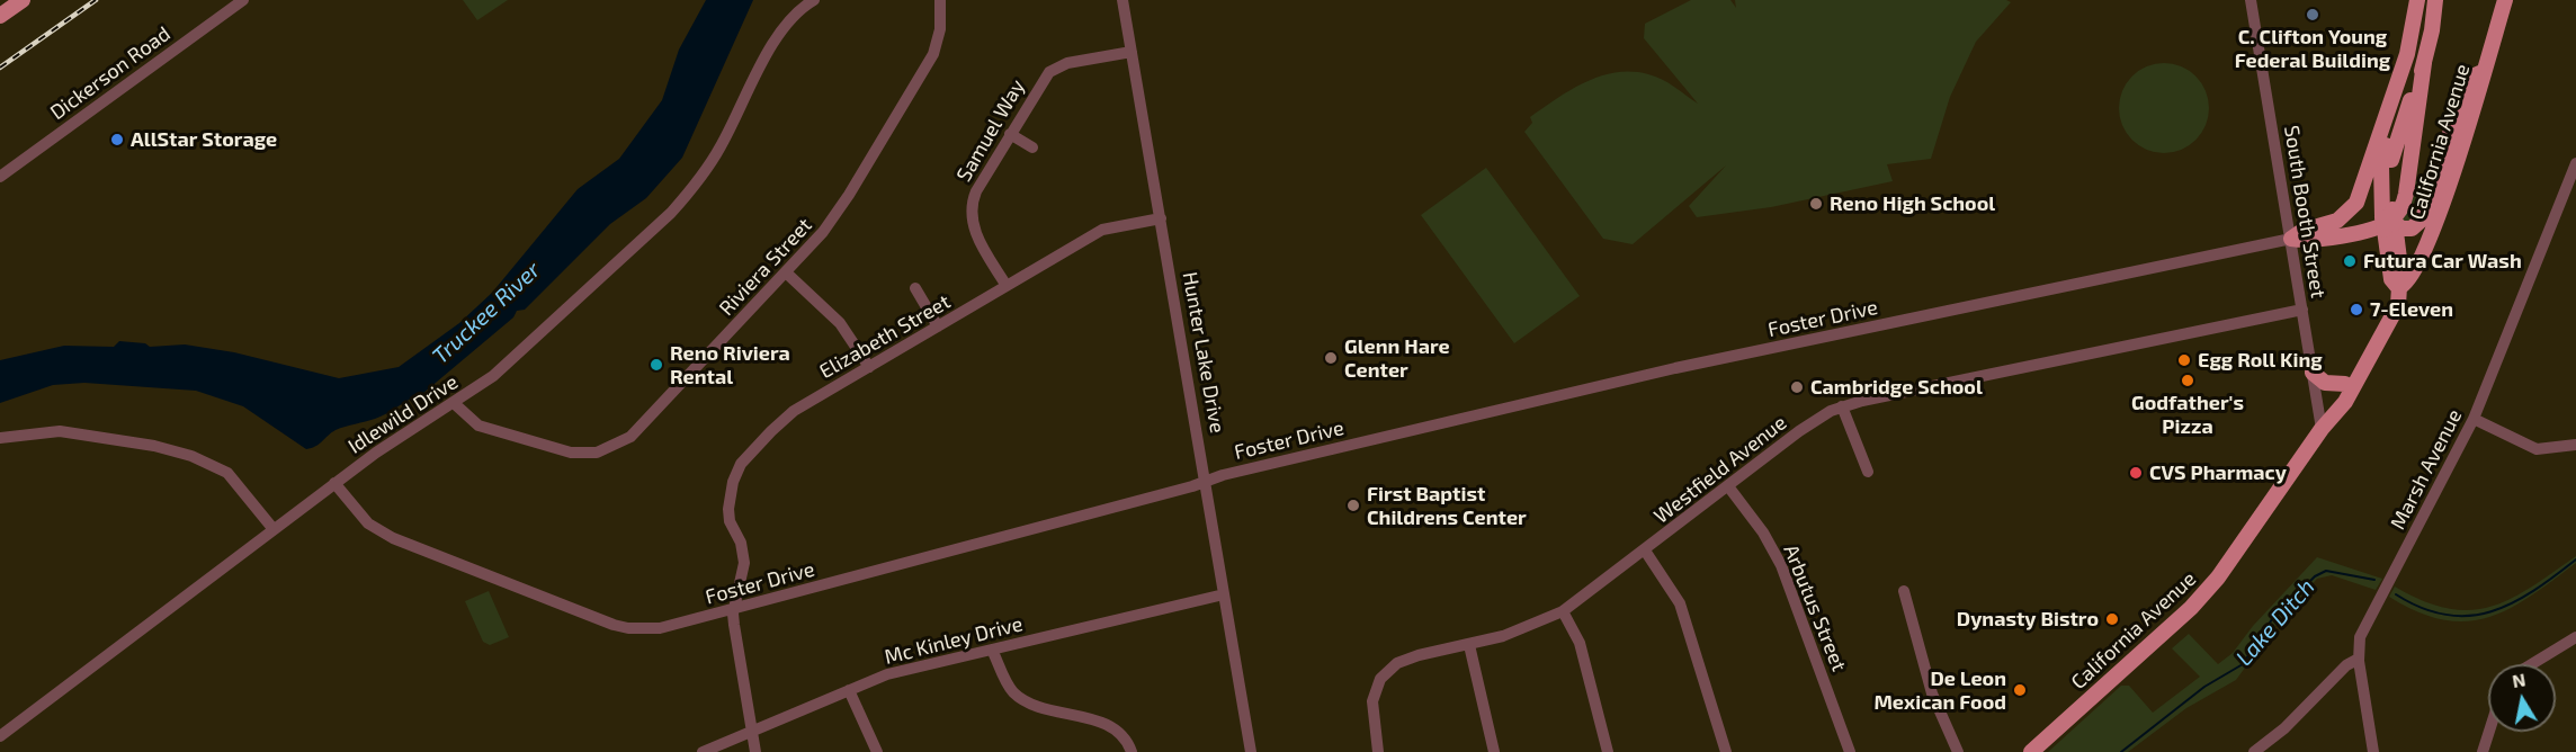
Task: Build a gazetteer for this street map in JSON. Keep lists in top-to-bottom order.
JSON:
{
  "streets": {
    "main road": ["California Avenue"],
    "street": [
      "Dickerson Road",
      "Samuel Way",
      "South Booth Street",
      "Riviera Street",
      "Foster Drive",
      "Elizabeth Street",
      "Hunter Lake Drive",
      "Idlewild Drive",
      "Westfield Avenue",
      "Marsh Avenue",
      "Arbutus Street",
      "Mc Kinley Drive"
    ]
  },
  "crossings": [
    ["Samuel Way", "Elizabeth Street"],
    ["Samuel Way", "Hunter Lake Drive"],
    ["California Avenue", "South Booth Street"],
    ["South Booth Street", "Foster Drive"],
    ["South Booth Street", "Westfield Avenue"],
    ["Riviera Street", "Idlewild Drive"],
    ["Foster Drive", "Elizabeth Street"],
    ["Foster Drive", "Hunter Lake Drive"],
    ["Foster Drive", "Idlewild Drive"],
    ["Elizabeth Street", "Hunter Lake Drive"],
    ["Elizabeth Street", "Mc Kinley Drive"],
    ["Hunter Lake Drive", "Mc Kinley Drive"],
    ["Westfield Avenue", "Arbutus Street"]
  ],
  "water": ["Truckee River", "Lake Ditch"],
  "places": [
    "C. Clifton Young Federal Building",
    "AllStar Storage",
    "Reno High School",
    "Futura Car Wash",
    "7-Eleven",
    "Glenn Hare Center",
    "Egg Roll King",
    "Reno Riviera Rental",
    "Godfather's Pizza",
    "Cambridge School",
    "CVS Pharmacy",
    "First Baptist Childrens Center",
    "Dynasty Bistro",
    "De Leon Mexican Food"
  ],
  "north": "top"
}
